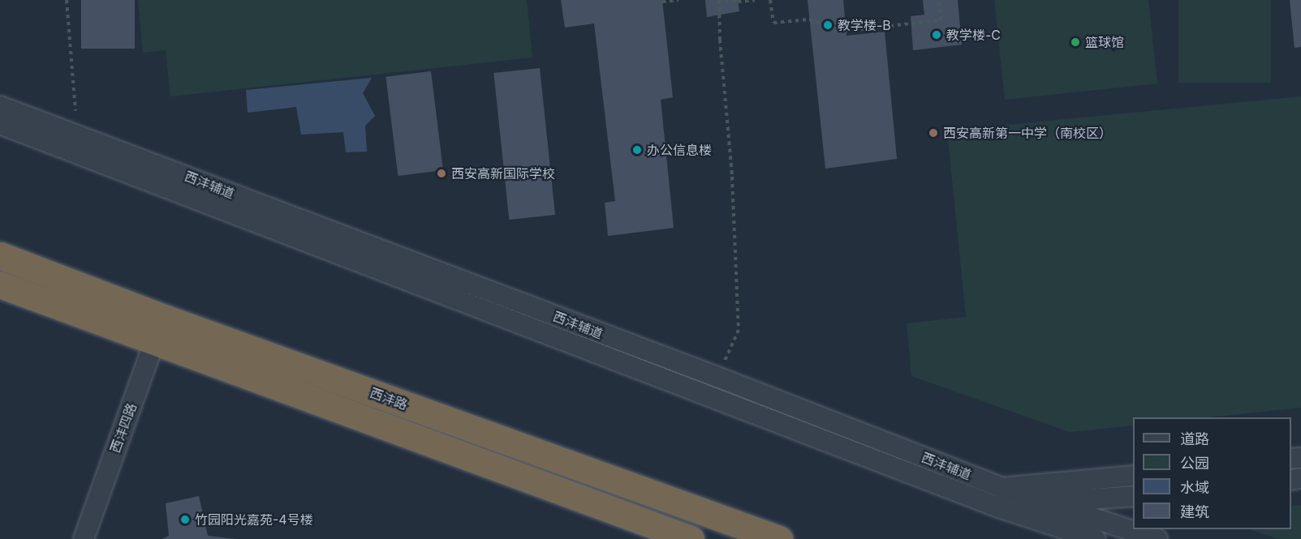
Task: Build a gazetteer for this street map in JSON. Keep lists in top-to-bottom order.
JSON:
{
  "streets": {
    "highway": ["西沣路"],
    "street": ["西沣辅道", "西沣四路"]
  },
  "crossings": [
    ["西沣路", "西沣四路"]
  ],
  "places": [
    "教学楼-B",
    "教学楼-C",
    "篮球馆",
    "西安高新第一中学（南校区）",
    "办公信息楼",
    "西安高新国际学校",
    "竹园阳光嘉苑-4号楼"
  ],
  "legend": [
    "道路",
    "公园",
    "水域",
    "建筑"
  ]
}
